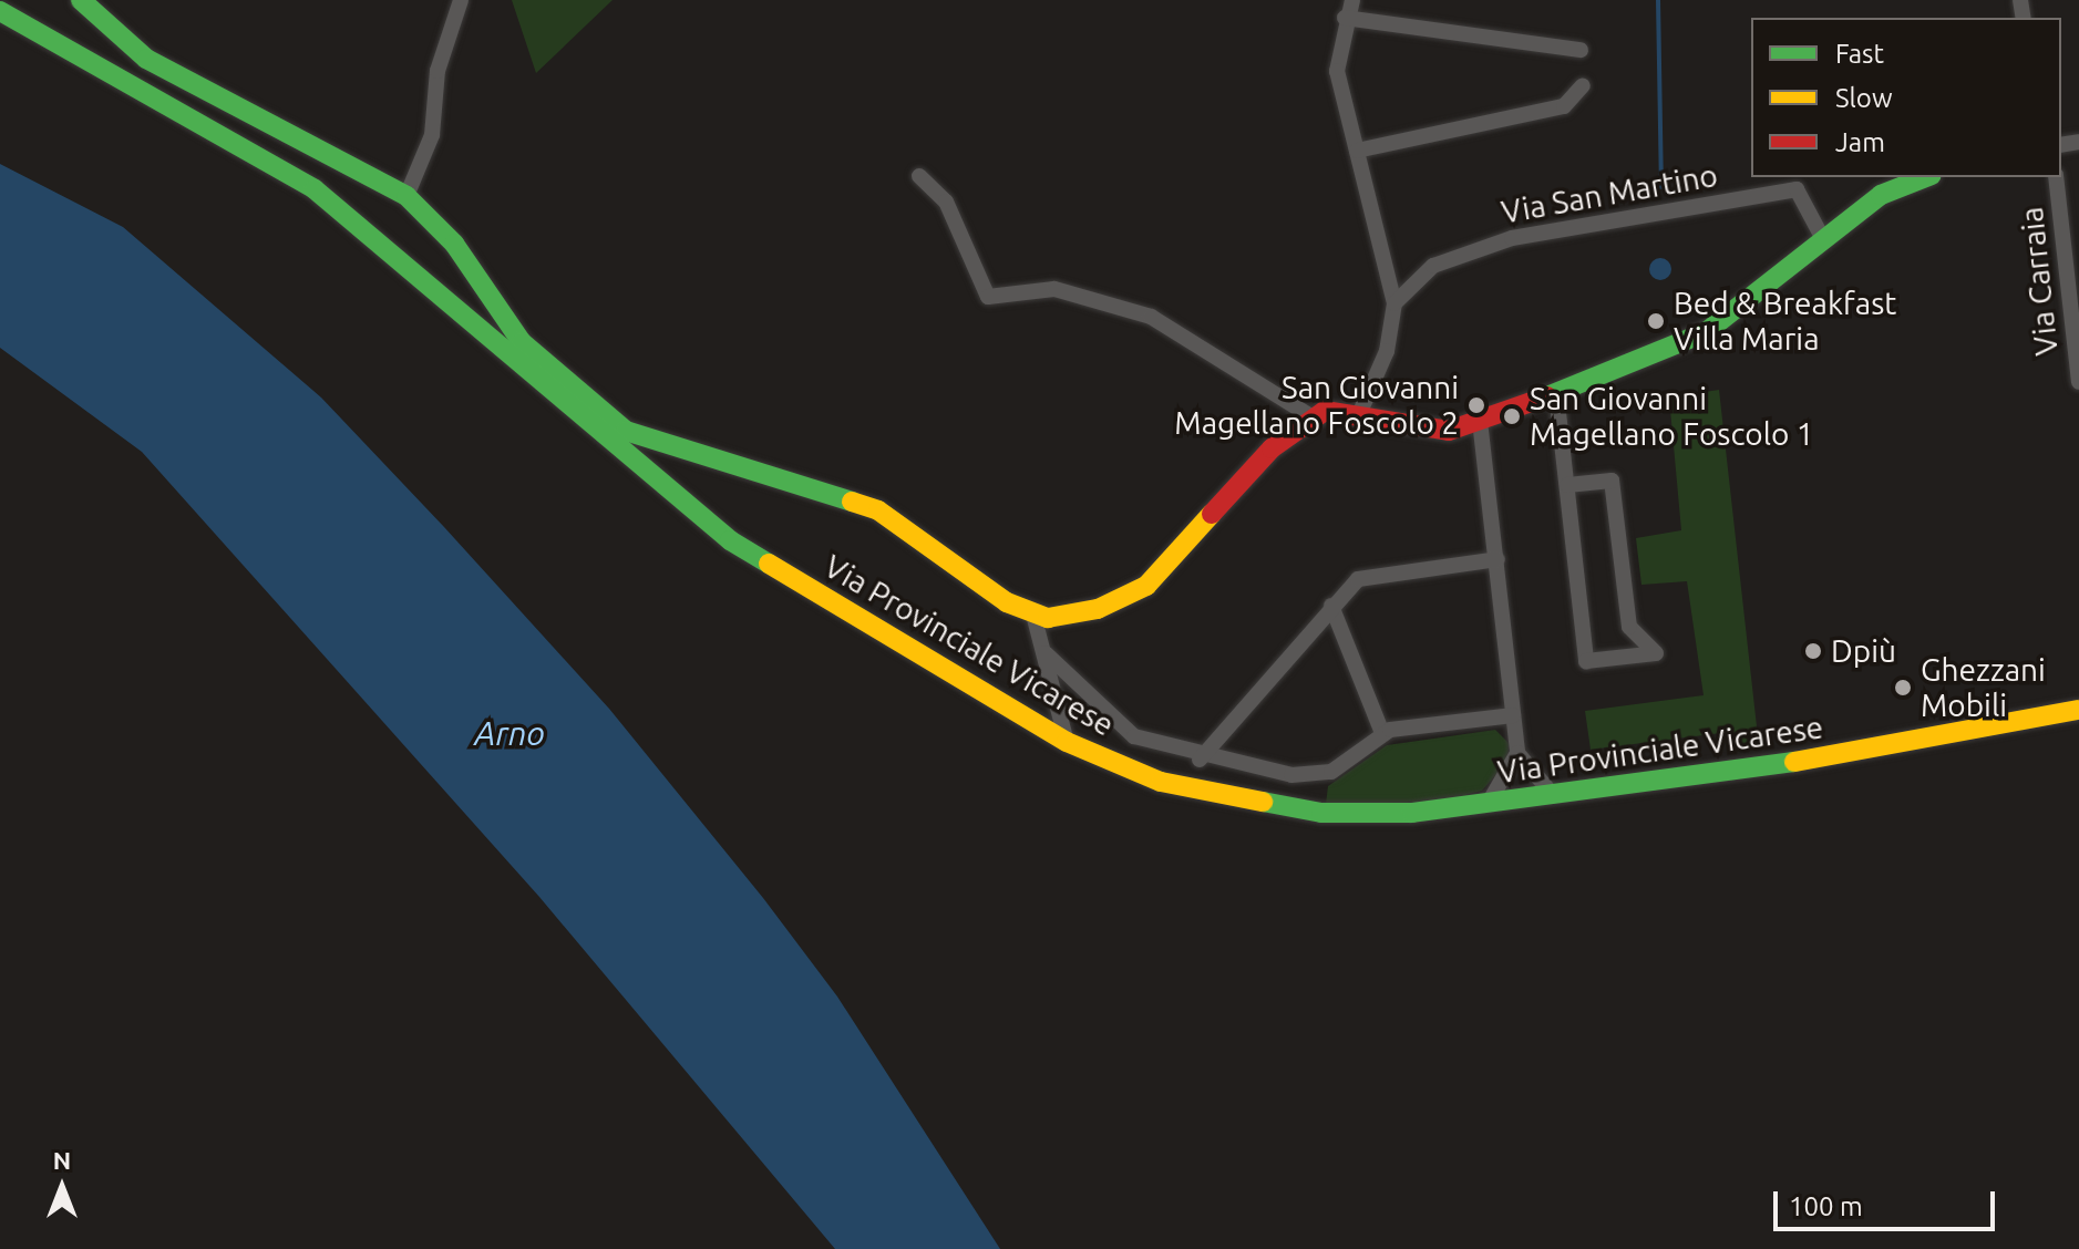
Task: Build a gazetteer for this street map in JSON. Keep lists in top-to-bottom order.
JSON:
{
  "streets": {
    "main road": ["Via Provinciale Vicarese"],
    "street": ["Via San Martino", "Via Carraia"]
  },
  "water": ["Arno"],
  "places": [
    "Bed & Breakfast Villa Maria",
    "San Giovanni Magellano Foscolo 2",
    "San Giovanni Magellano Foscolo 1",
    "Dpiù",
    "Ghezzani Mobili"
  ],
  "legend": ["Fast", "Slow", "Jam"],
  "scale_bar": "100 m",
  "north": "top"
}
